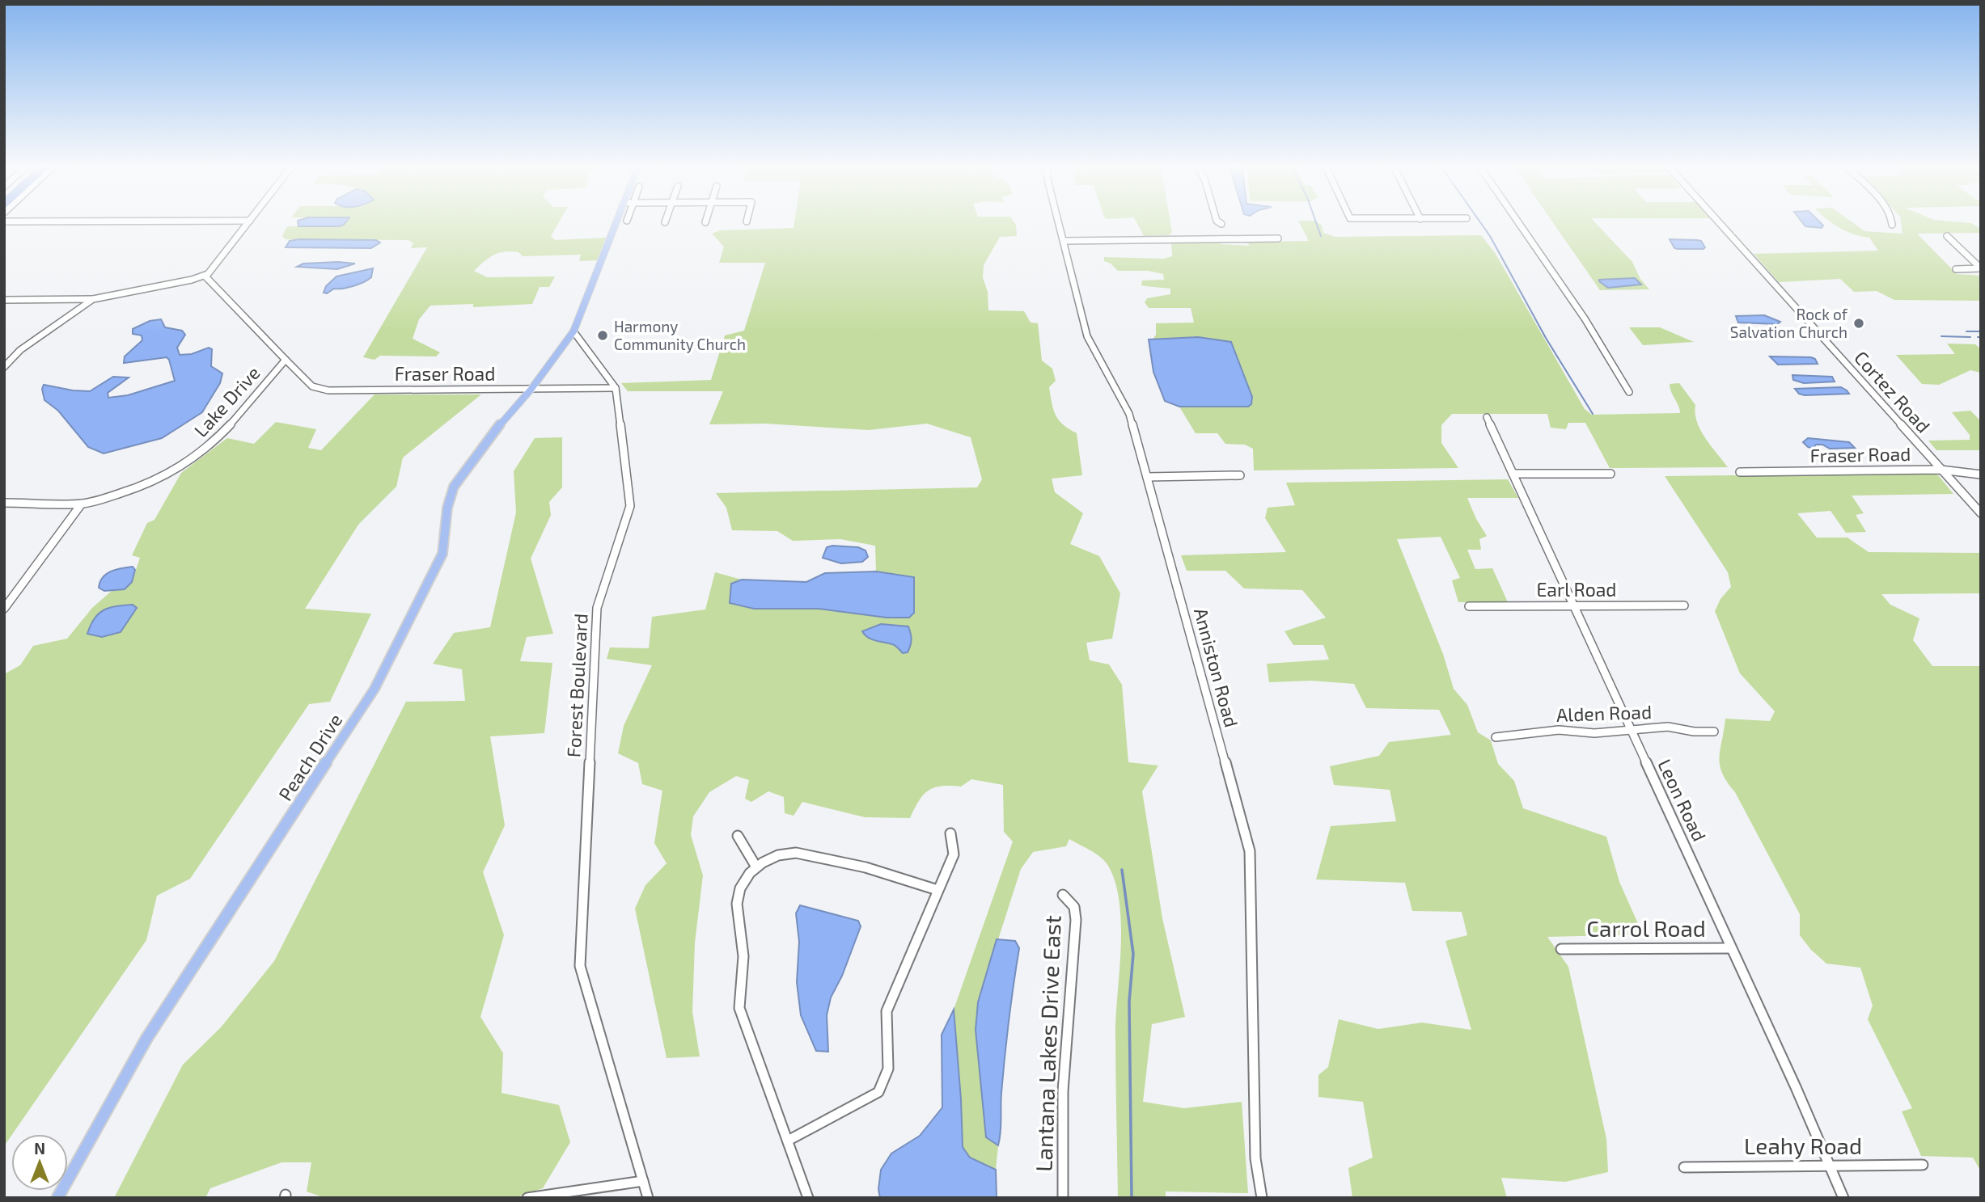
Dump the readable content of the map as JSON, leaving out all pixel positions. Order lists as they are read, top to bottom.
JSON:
{
  "streets": {
    "main road": ["Peach Drive"],
    "street": [
      "Fraser Road",
      "Cortez Road",
      "Lake Drive",
      "Earl Road",
      "Anniston Road",
      "Forest Boulevard",
      "Alden Road",
      "Leon Road",
      "Carrol Road",
      "Lantana Lakes Drive East",
      "Leahy Road"
    ]
  },
  "crossings": [
    ["Fraser Road", "Cortez Road"],
    ["Fraser Road", "Lake Drive"],
    ["Fraser Road", "Forest Boulevard"],
    ["Fraser Road", "Peach Drive"],
    ["Earl Road", "Leon Road"],
    ["Forest Boulevard", "Peach Drive"],
    ["Alden Road", "Leon Road"],
    ["Leon Road", "Carrol Road"],
    ["Leon Road", "Leahy Road"]
  ],
  "places": ["Rock of Salvation Church", "Harmony Community Church"],
  "north": "top"
}
